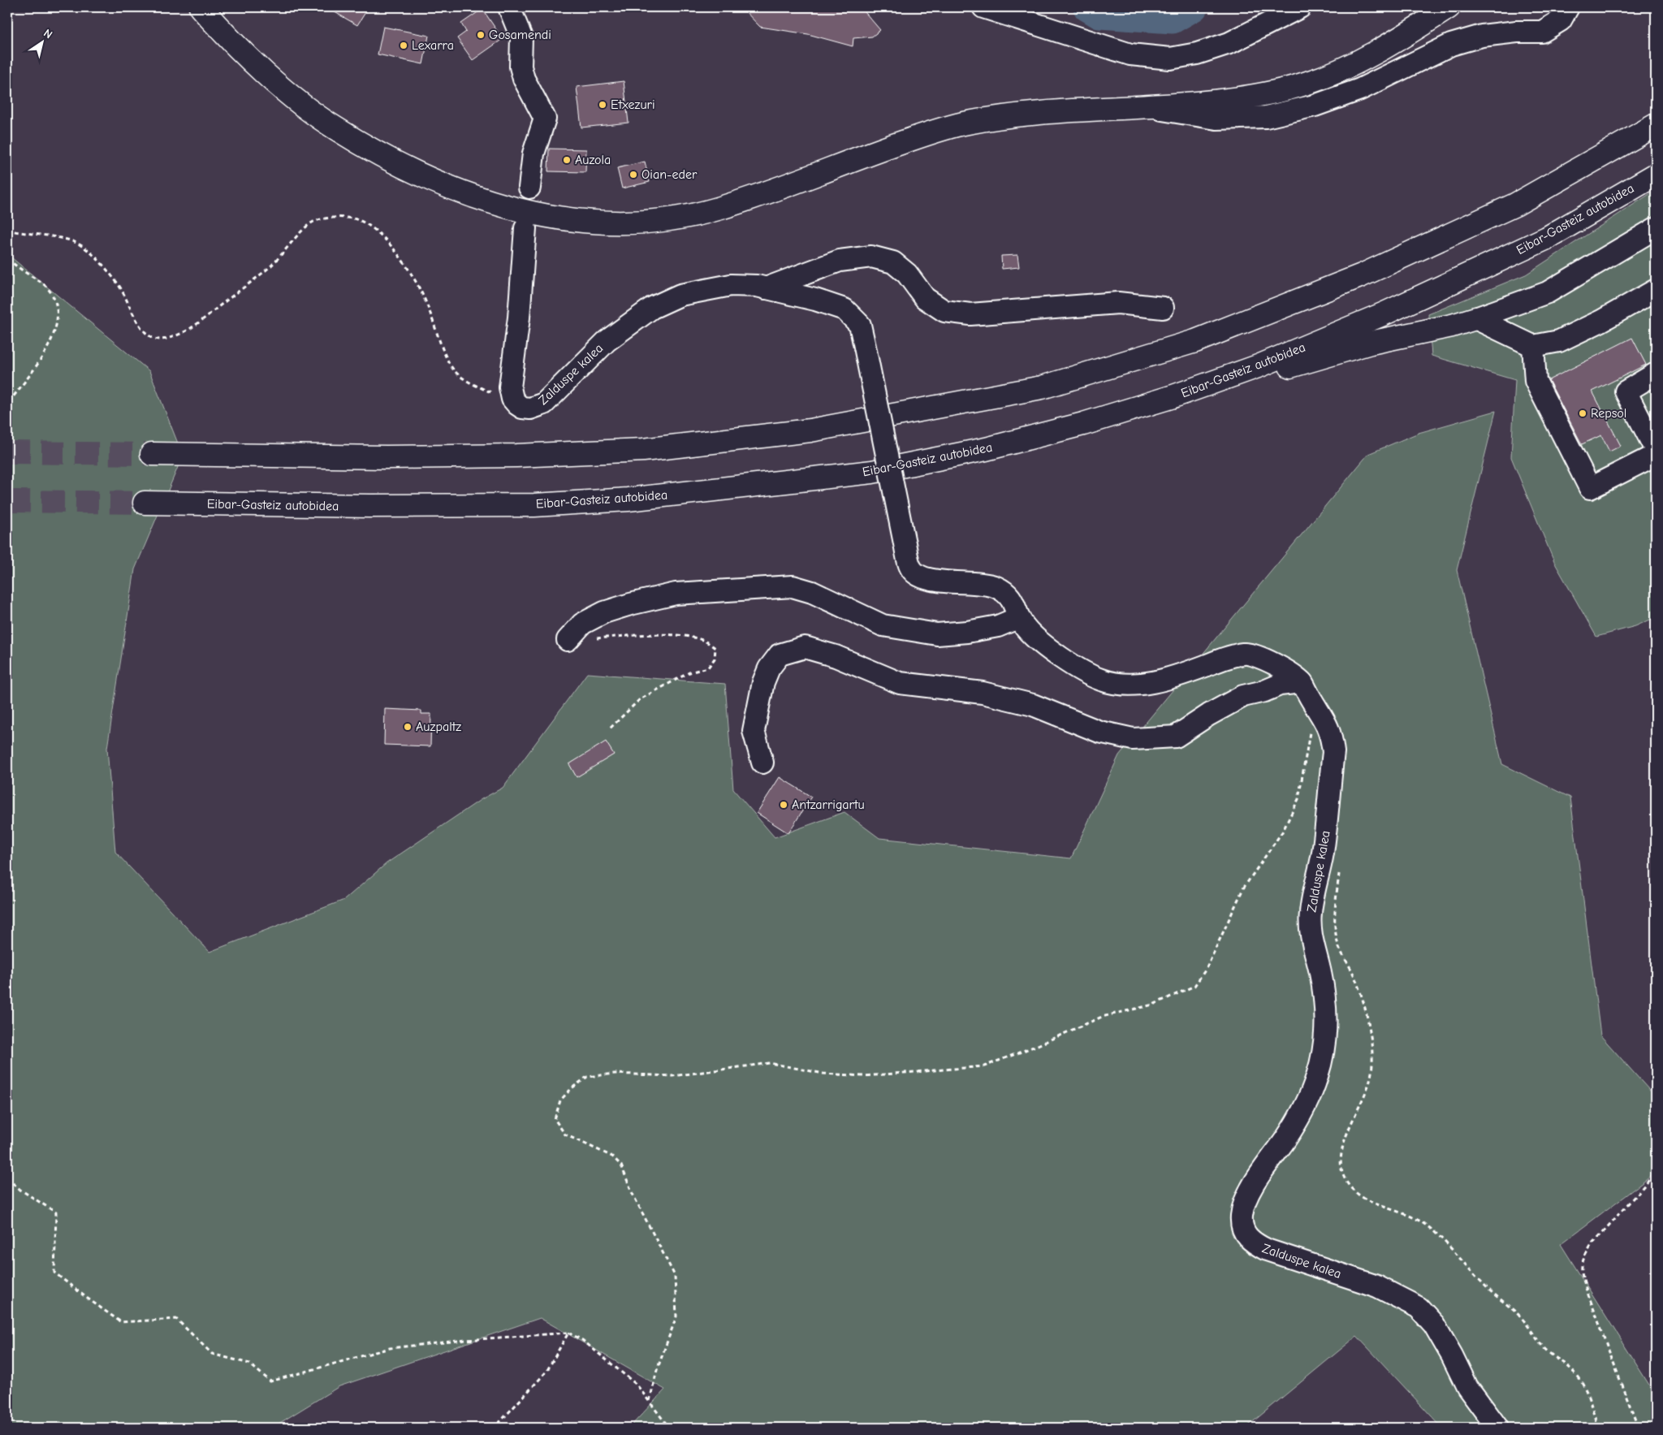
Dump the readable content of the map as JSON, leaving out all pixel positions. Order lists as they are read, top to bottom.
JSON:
{
  "streets": {
    "main road": ["Eibar-Gasteiz autobidea"],
    "street": ["Zalduspe kalea"]
  },
  "places": [
    "Gosamendi",
    "Lexarra",
    "Etxezuri",
    "Auzola",
    "Oian-eder",
    "Repsol",
    "Auzpaltz",
    "Antzarrigartu"
  ],
  "north": "top right"
}
